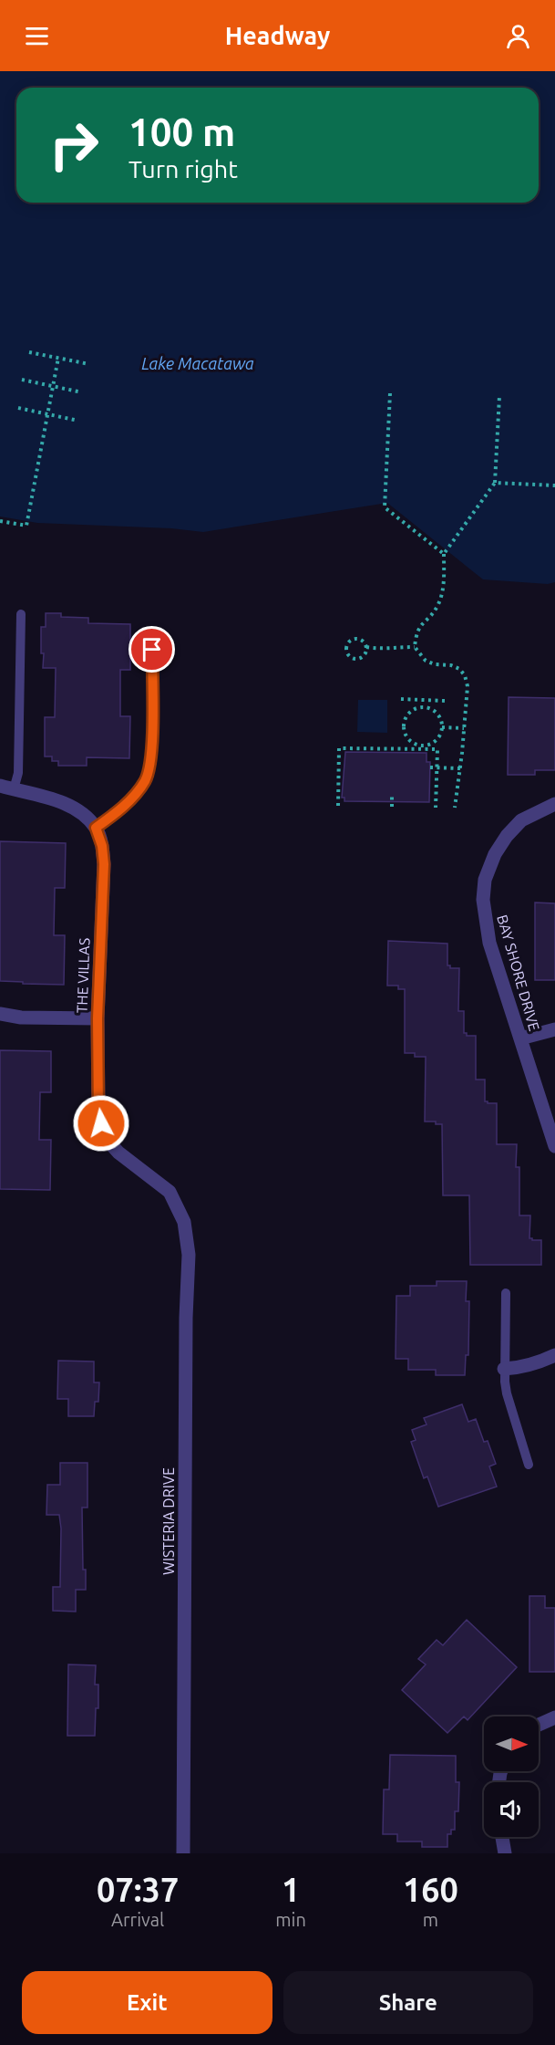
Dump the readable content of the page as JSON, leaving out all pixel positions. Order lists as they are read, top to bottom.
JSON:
{
  "streets": {
    "street": ["BAY SHORE DRIVE", "THE VILLAS", "WISTERIA DRIVE"]
  },
  "crossings": [
    ["THE VILLAS", "WISTERIA DRIVE"]
  ],
  "water": ["Lake Macatawa"],
  "north": "right",
  "page": {
    "header": "Headway",
    "turn": ["100 m", "Turn right"],
    "eta": [
      "07:37",
      "Arrival",
      "1",
      "min",
      "160",
      "m"
    ],
    "buttons": ["Exit", "Share"]
  }
}
